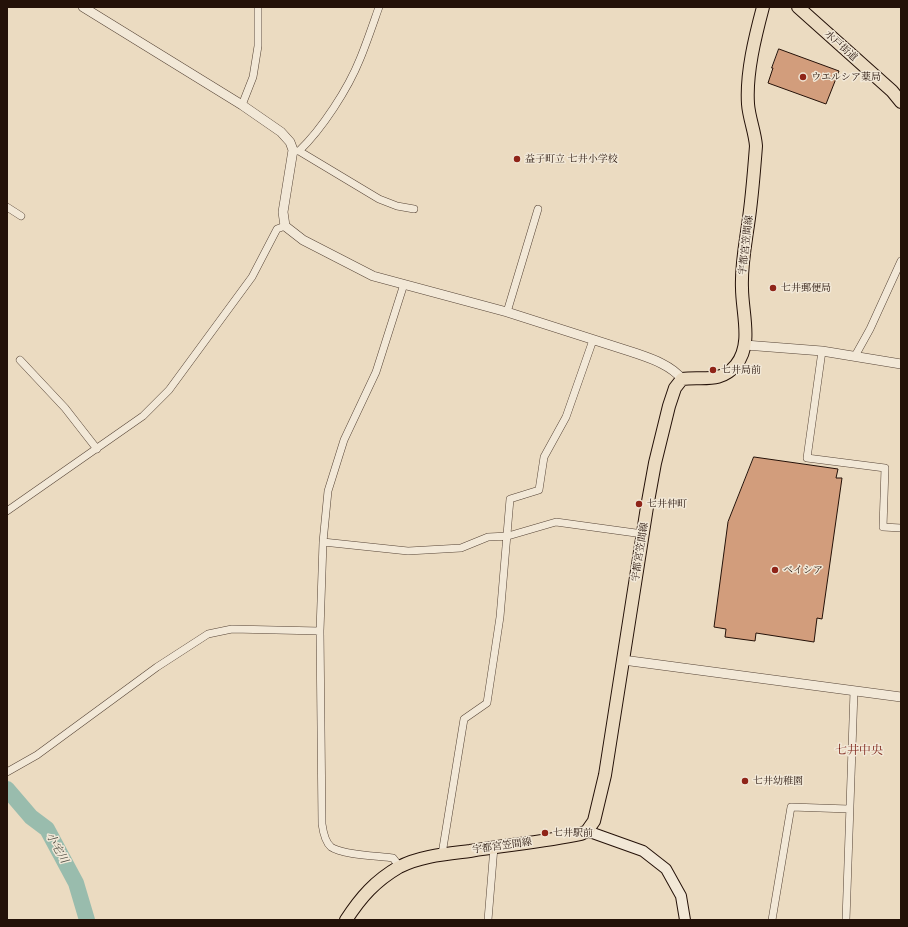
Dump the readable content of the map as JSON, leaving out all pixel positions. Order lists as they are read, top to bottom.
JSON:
{
  "streets": {
    "main road": ["水戸街道", "宇都宮笠間線"]
  },
  "districts": ["七井中央"],
  "water": ["小宅川"],
  "places": [
    "ウエルシア薬局",
    "益子町立 七井小学校",
    "七井郵便局",
    "七井局前",
    "七井仲町",
    "ベイシア",
    "七井幼稚園",
    "七井駅前"
  ]
}
